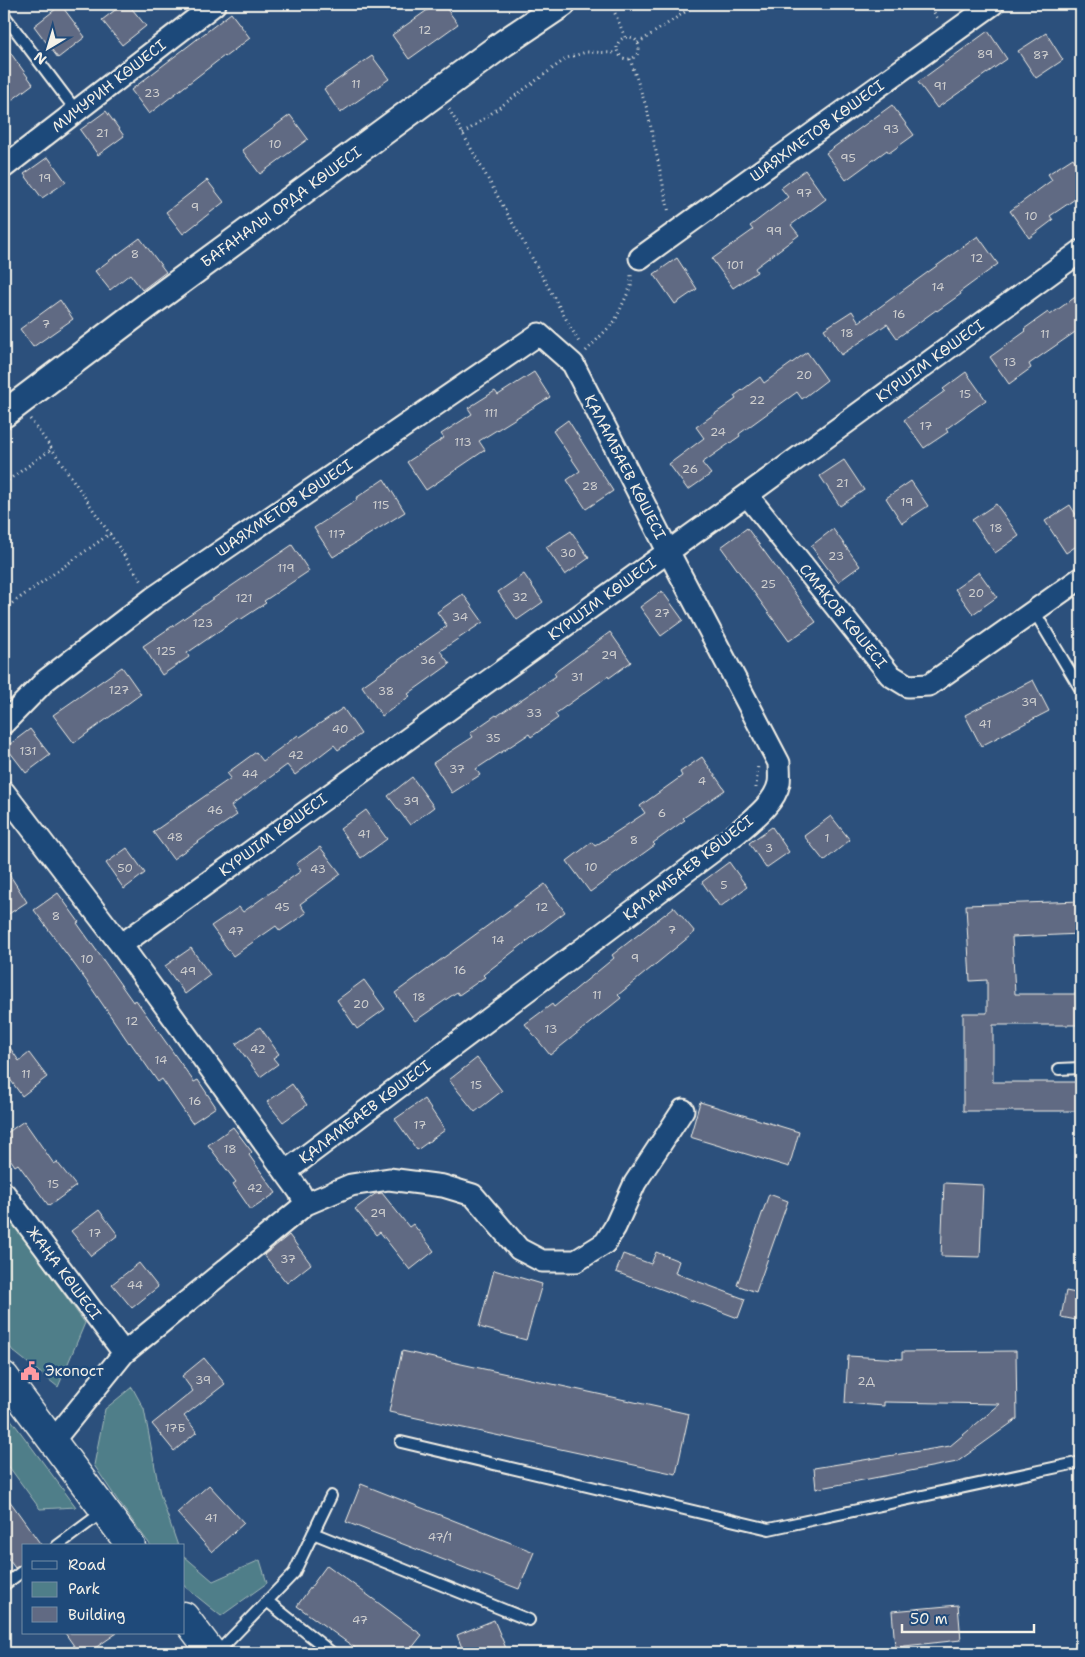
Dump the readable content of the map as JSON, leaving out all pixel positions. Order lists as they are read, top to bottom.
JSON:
{
  "streets": {
    "street": [
      "МИЧУРИН КӨШЕСІ",
      "ШАЯХМЕТОВ КӨШЕСІ",
      "БАҒАНАЛЫ ОРДА КӨШЕСІ",
      "КҮРШІМ КӨШЕСІ",
      "ҚАЛАМБАЕВ КӨШЕСІ",
      "СМАҚОВ КӨШЕСІ",
      "ЖАҢА КӨШЕСІ"
    ]
  },
  "crossings": [
    ["ШАЯХМЕТОВ КӨШЕСІ", "ҚАЛАМБАЕВ КӨШЕСІ"],
    ["КҮРШІМ КӨШЕСІ", "ҚАЛАМБАЕВ КӨШЕСІ"],
    ["КҮРШІМ КӨШЕСІ", "СМАҚОВ КӨШЕСІ"]
  ],
  "places": {
    "public building": ["Экопост"]
  },
  "house_numbers": [
    "12",
    "89",
    "87",
    "11",
    "91",
    "23",
    "93",
    "21",
    "10",
    "95",
    "19",
    "97",
    "9",
    "10",
    "99",
    "8",
    "12",
    "101",
    "14",
    "16",
    "7",
    "18",
    "11",
    "13",
    "20",
    "15",
    "22",
    "111",
    "17",
    "24",
    "113",
    "26",
    "21",
    "28",
    "19",
    "115",
    "18",
    "117",
    "30",
    "23",
    "119",
    "25",
    "20",
    "32",
    "121",
    "27",
    "34",
    "123",
    "125",
    "29",
    "36",
    "31",
    "127",
    "38",
    "39",
    "33",
    "41",
    "40",
    "35",
    "131",
    "42",
    "37",
    "44",
    "4",
    "39",
    "46",
    "6",
    "41",
    "48",
    "1",
    "8",
    "3",
    "10",
    "50",
    "43",
    "5",
    "45",
    "12",
    "8",
    "7",
    "47",
    "14",
    "9",
    "10",
    "16",
    "49",
    "11",
    "18",
    "20",
    "12",
    "13",
    "42",
    "14",
    "11",
    "15",
    "16",
    "17",
    "18",
    "15",
    "42",
    "29",
    "17",
    "37",
    "44",
    "39",
    "2Д",
    "17Б",
    "41",
    "47/1",
    "47"
  ],
  "legend": ["Road", "Park", "Building"],
  "scale_bar": "50 m",
  "north": "bottom left"
}
